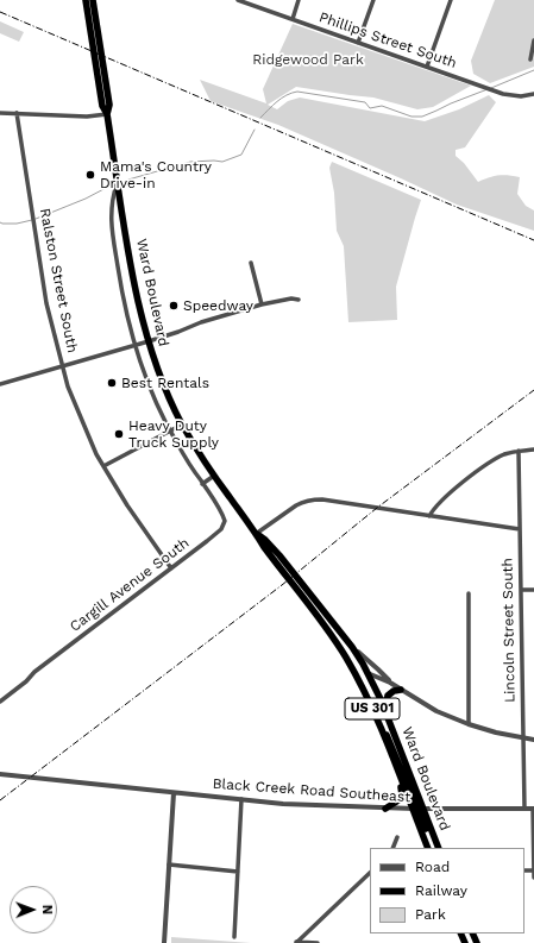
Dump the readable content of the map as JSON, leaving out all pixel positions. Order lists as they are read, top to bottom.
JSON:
{
  "streets": {
    "highway": ["Ward Boulevard", "US 301"],
    "street": [
      "Phillips Street South",
      "Ralston Street South",
      "Cargill Avenue South",
      "Lincoln Street South",
      "Black Creek Road Southeast"
    ]
  },
  "crossings": [
    ["Ralston Street South", "Cargill Avenue South"],
    ["Ward Boulevard", "Black Creek Road Southeast"],
    ["Lincoln Street South", "Black Creek Road Southeast"]
  ],
  "parks": ["Ridgewood Park"],
  "places": [
    "Mama's Country Drive-in",
    "Speedway",
    "Best Rentals",
    "Heavy Duty Truck Supply"
  ],
  "legend": ["Road", "Railway", "Park"],
  "north": "right"
}
